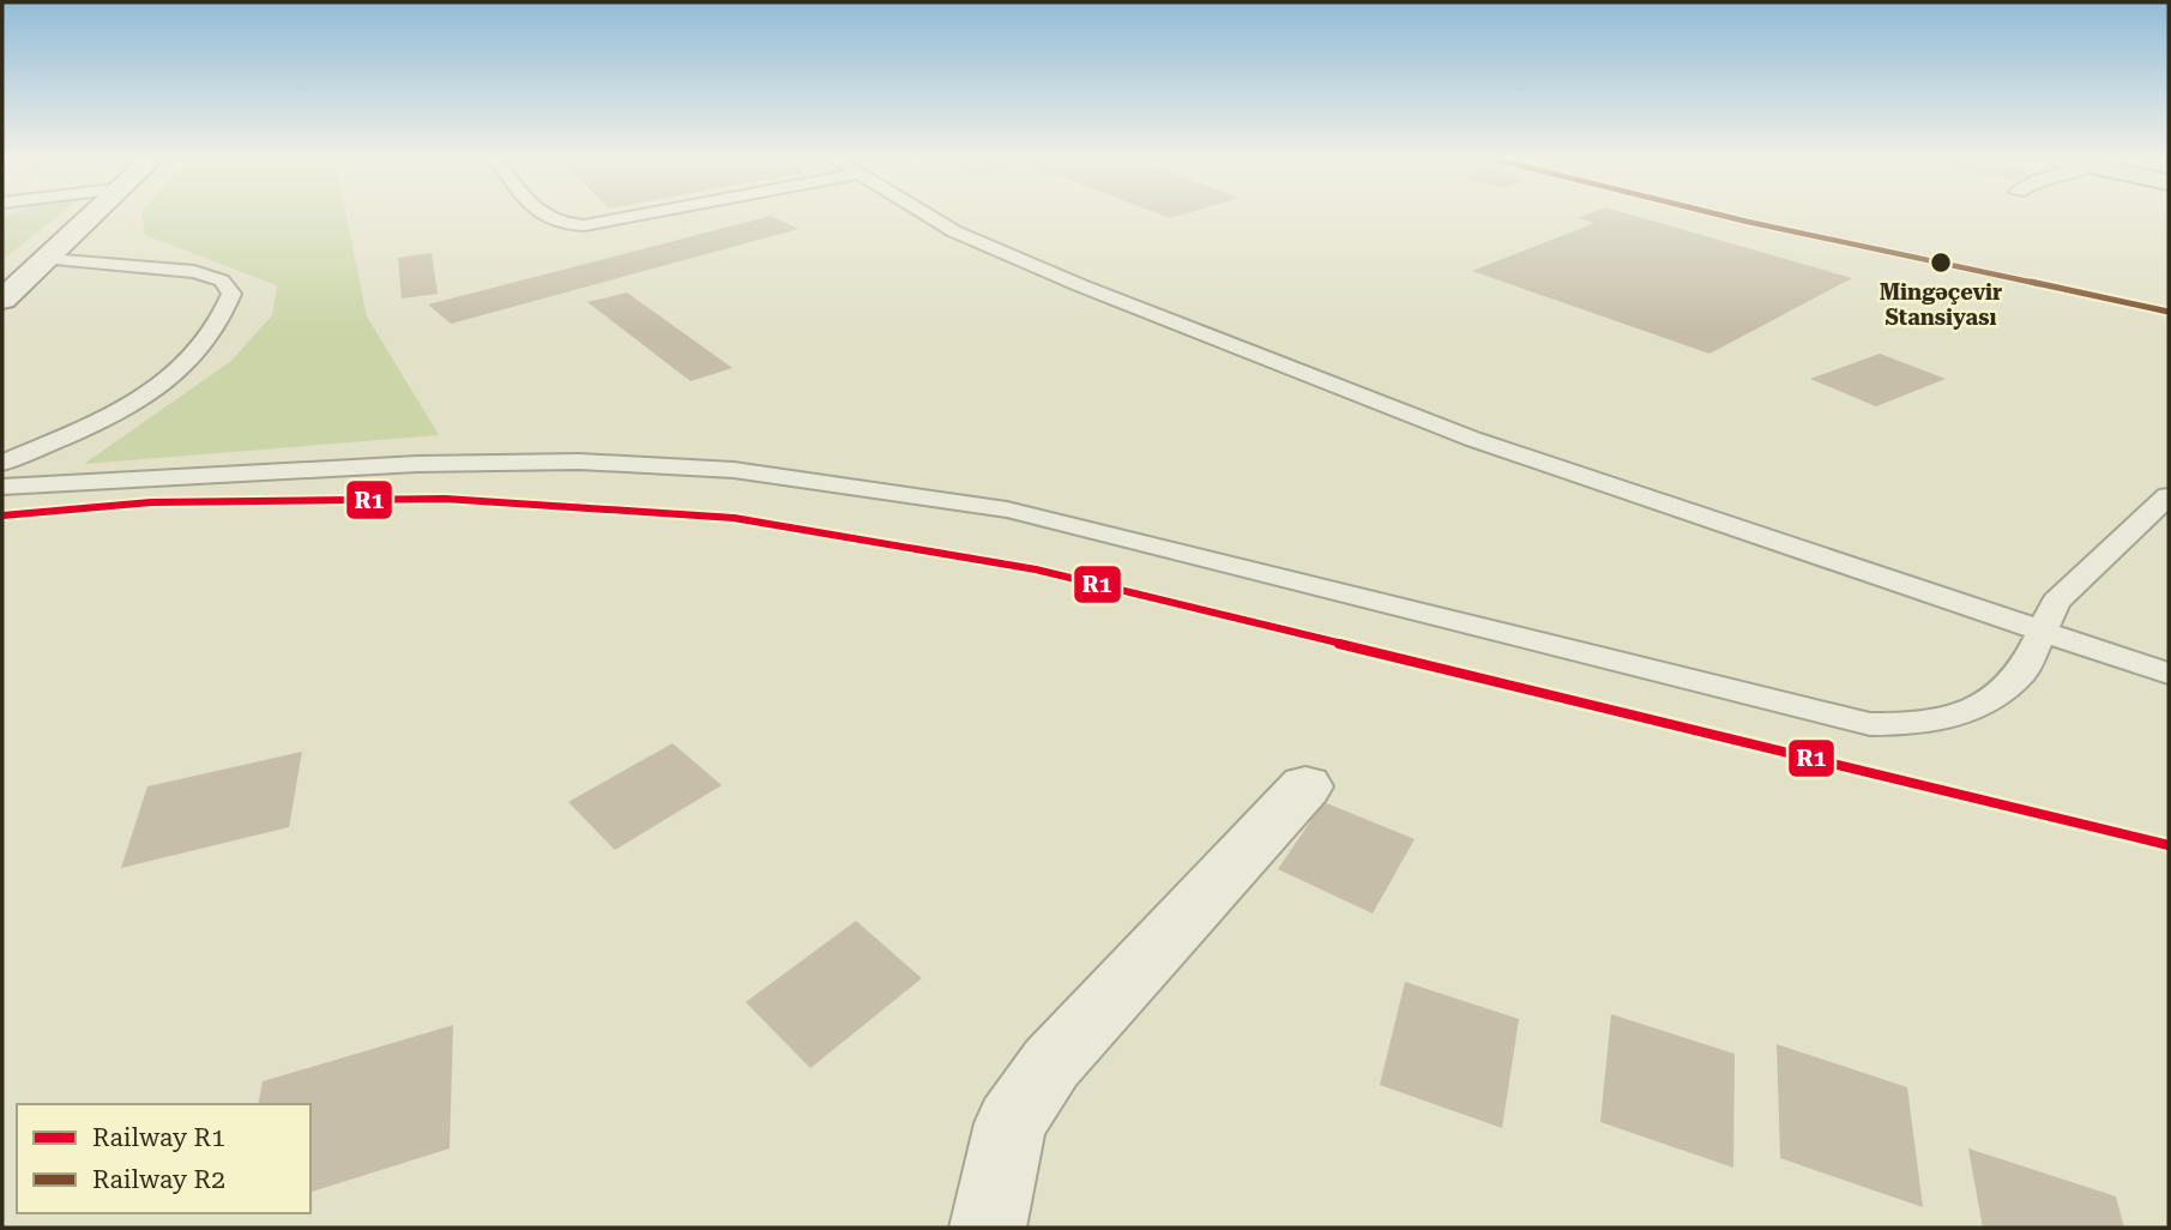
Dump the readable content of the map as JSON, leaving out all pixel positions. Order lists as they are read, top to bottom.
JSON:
{
  "places": ["Mingəçevir Stansiyası"],
  "lines": ["rail line R2", "rail line R1"],
  "legend": ["Railway R1", "Railway R2"]
}
